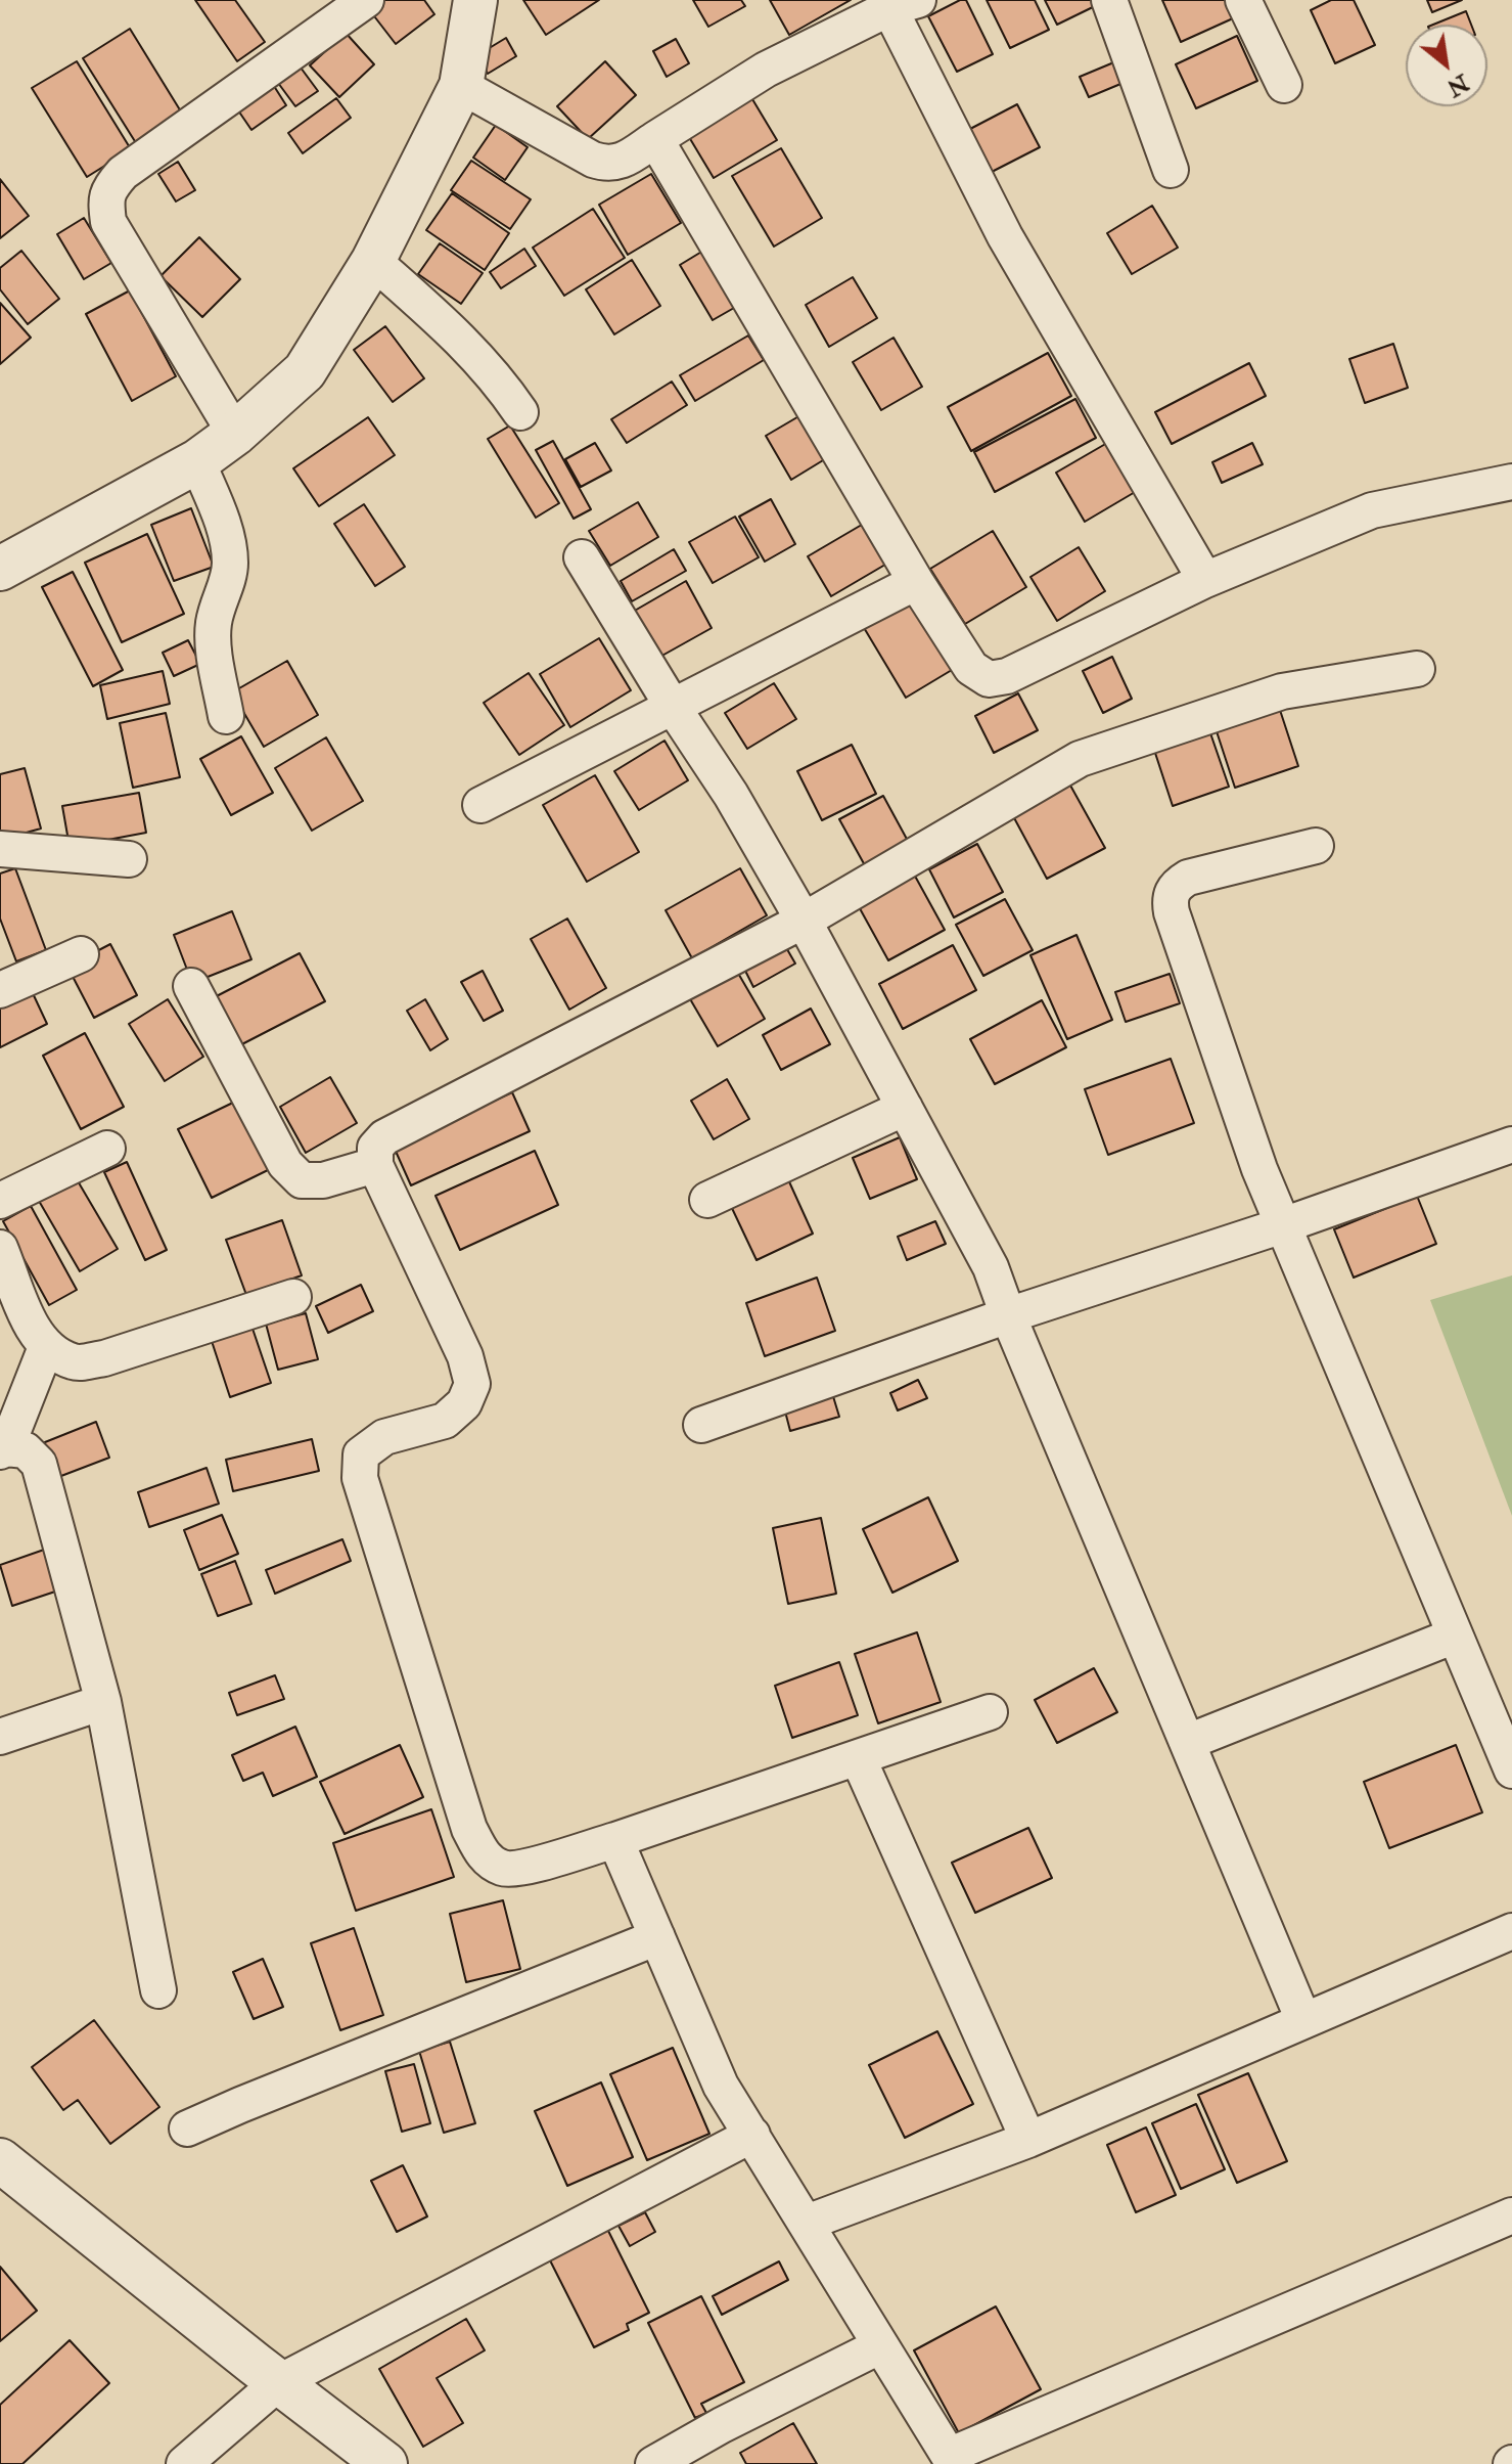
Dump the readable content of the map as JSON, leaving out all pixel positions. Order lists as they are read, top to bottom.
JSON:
{
  "north": "bottom right"
}
